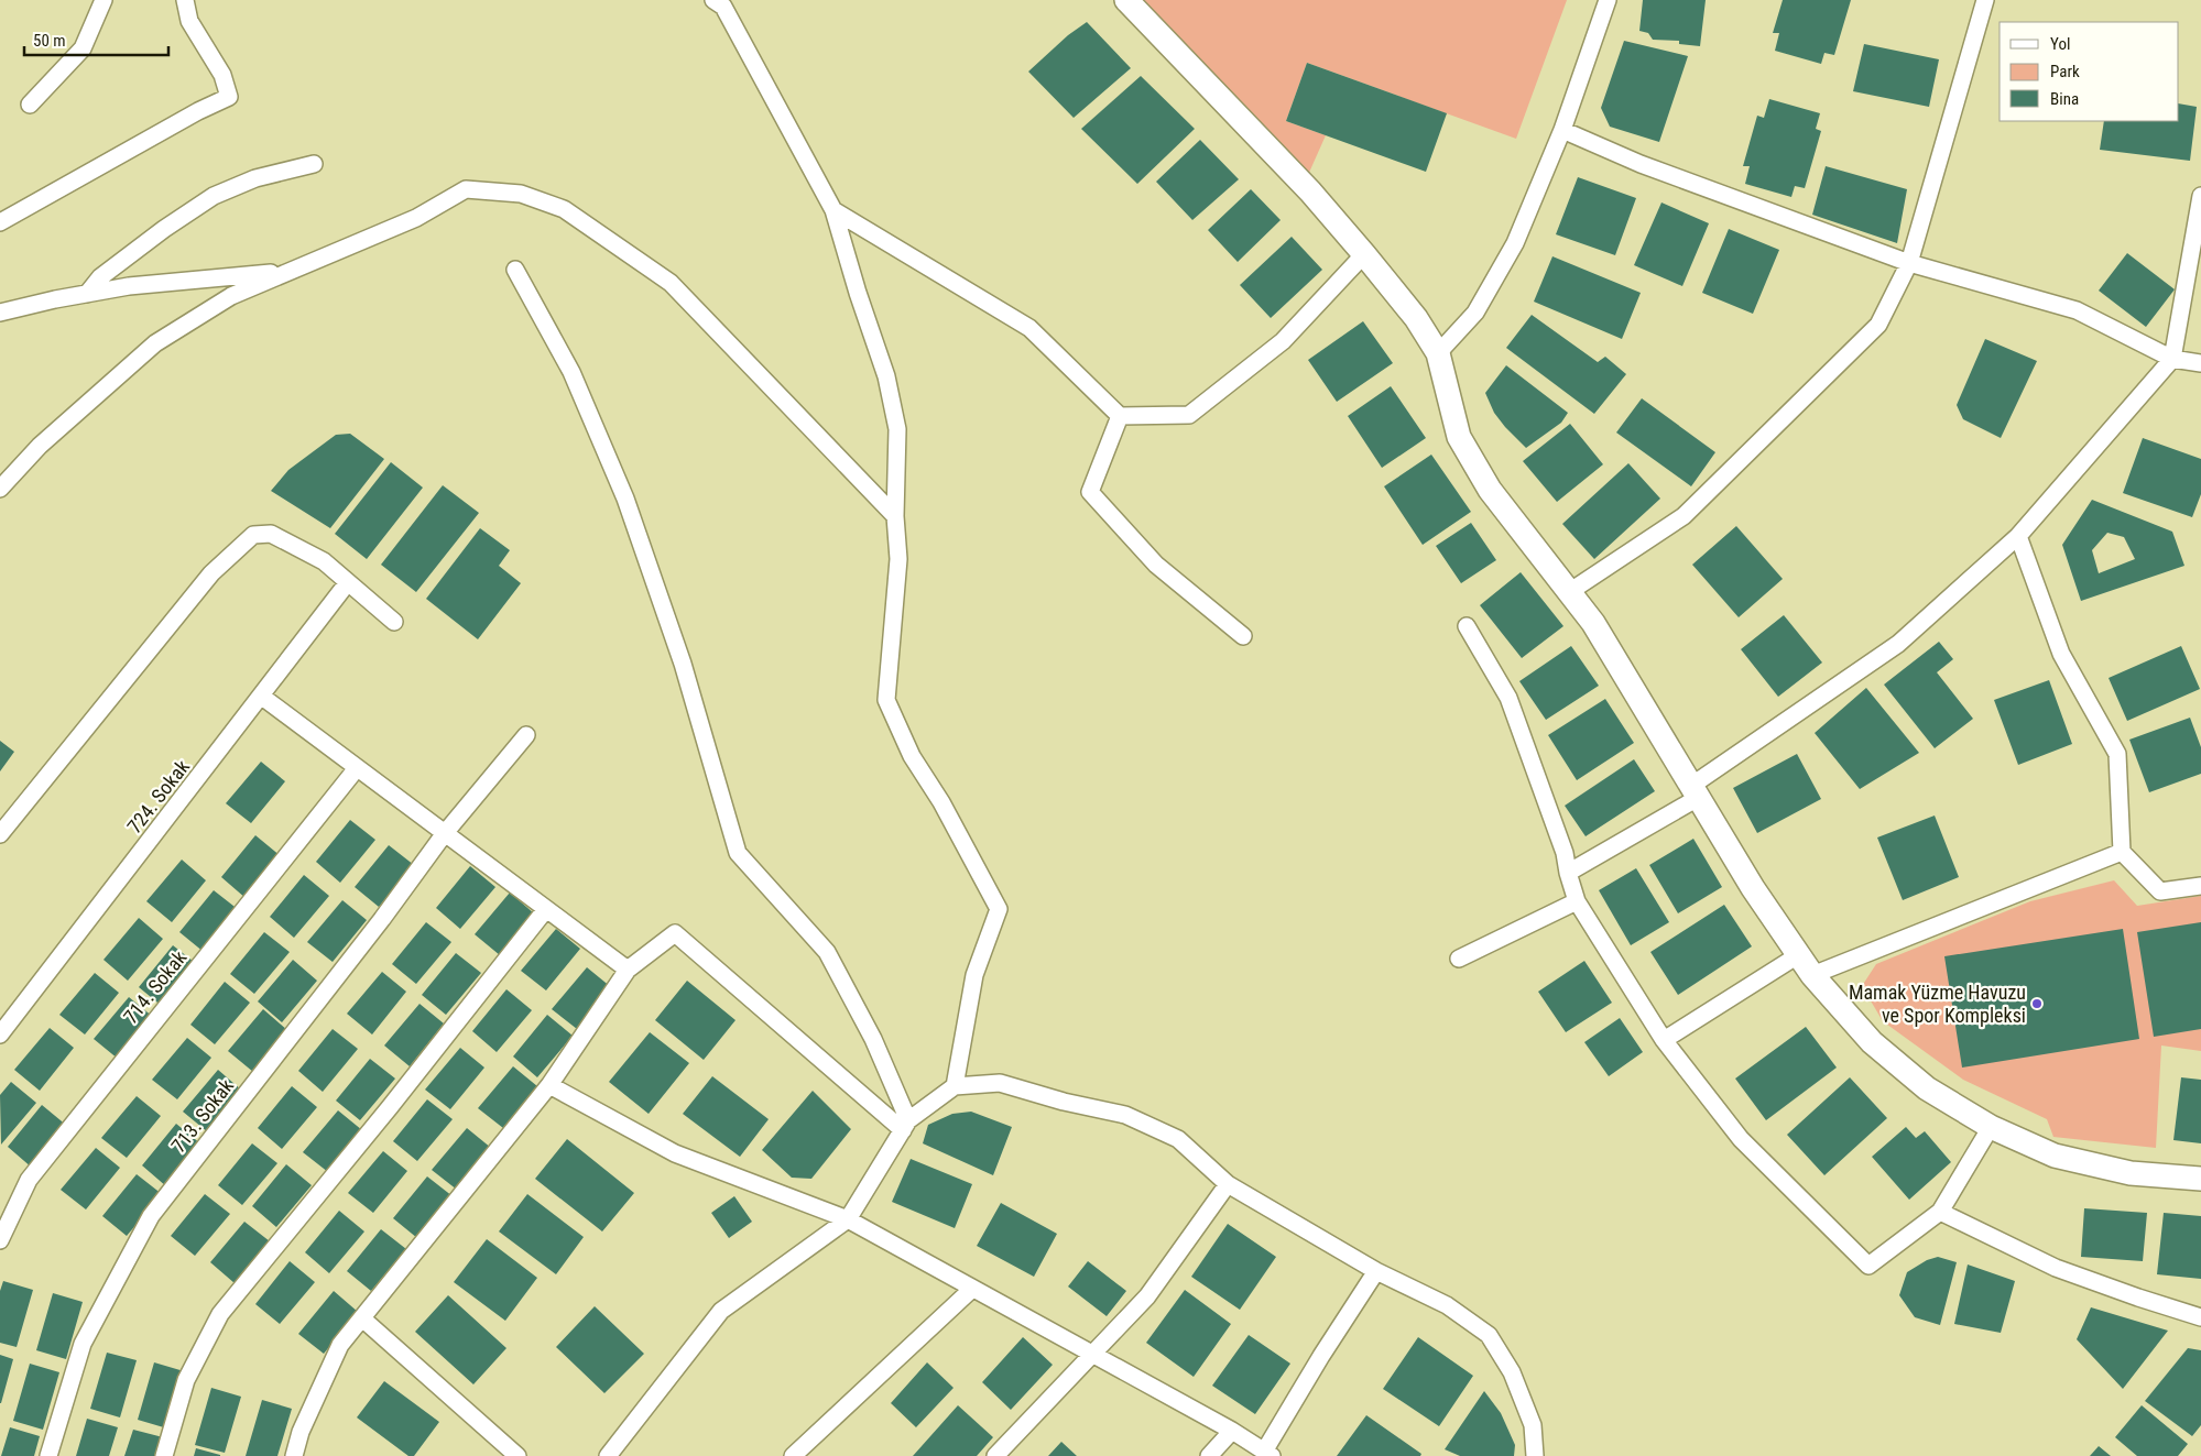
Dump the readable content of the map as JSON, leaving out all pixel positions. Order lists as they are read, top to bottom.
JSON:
{
  "streets": {
    "street": ["724. Sokak", "714. Sokak", "713. Sokak"]
  },
  "places": ["Mamak Yüzme Havuzu ve Spor Kompleksi"],
  "legend": ["Yol", "Park", "Bina"],
  "scale_bar": "50 m"
}
